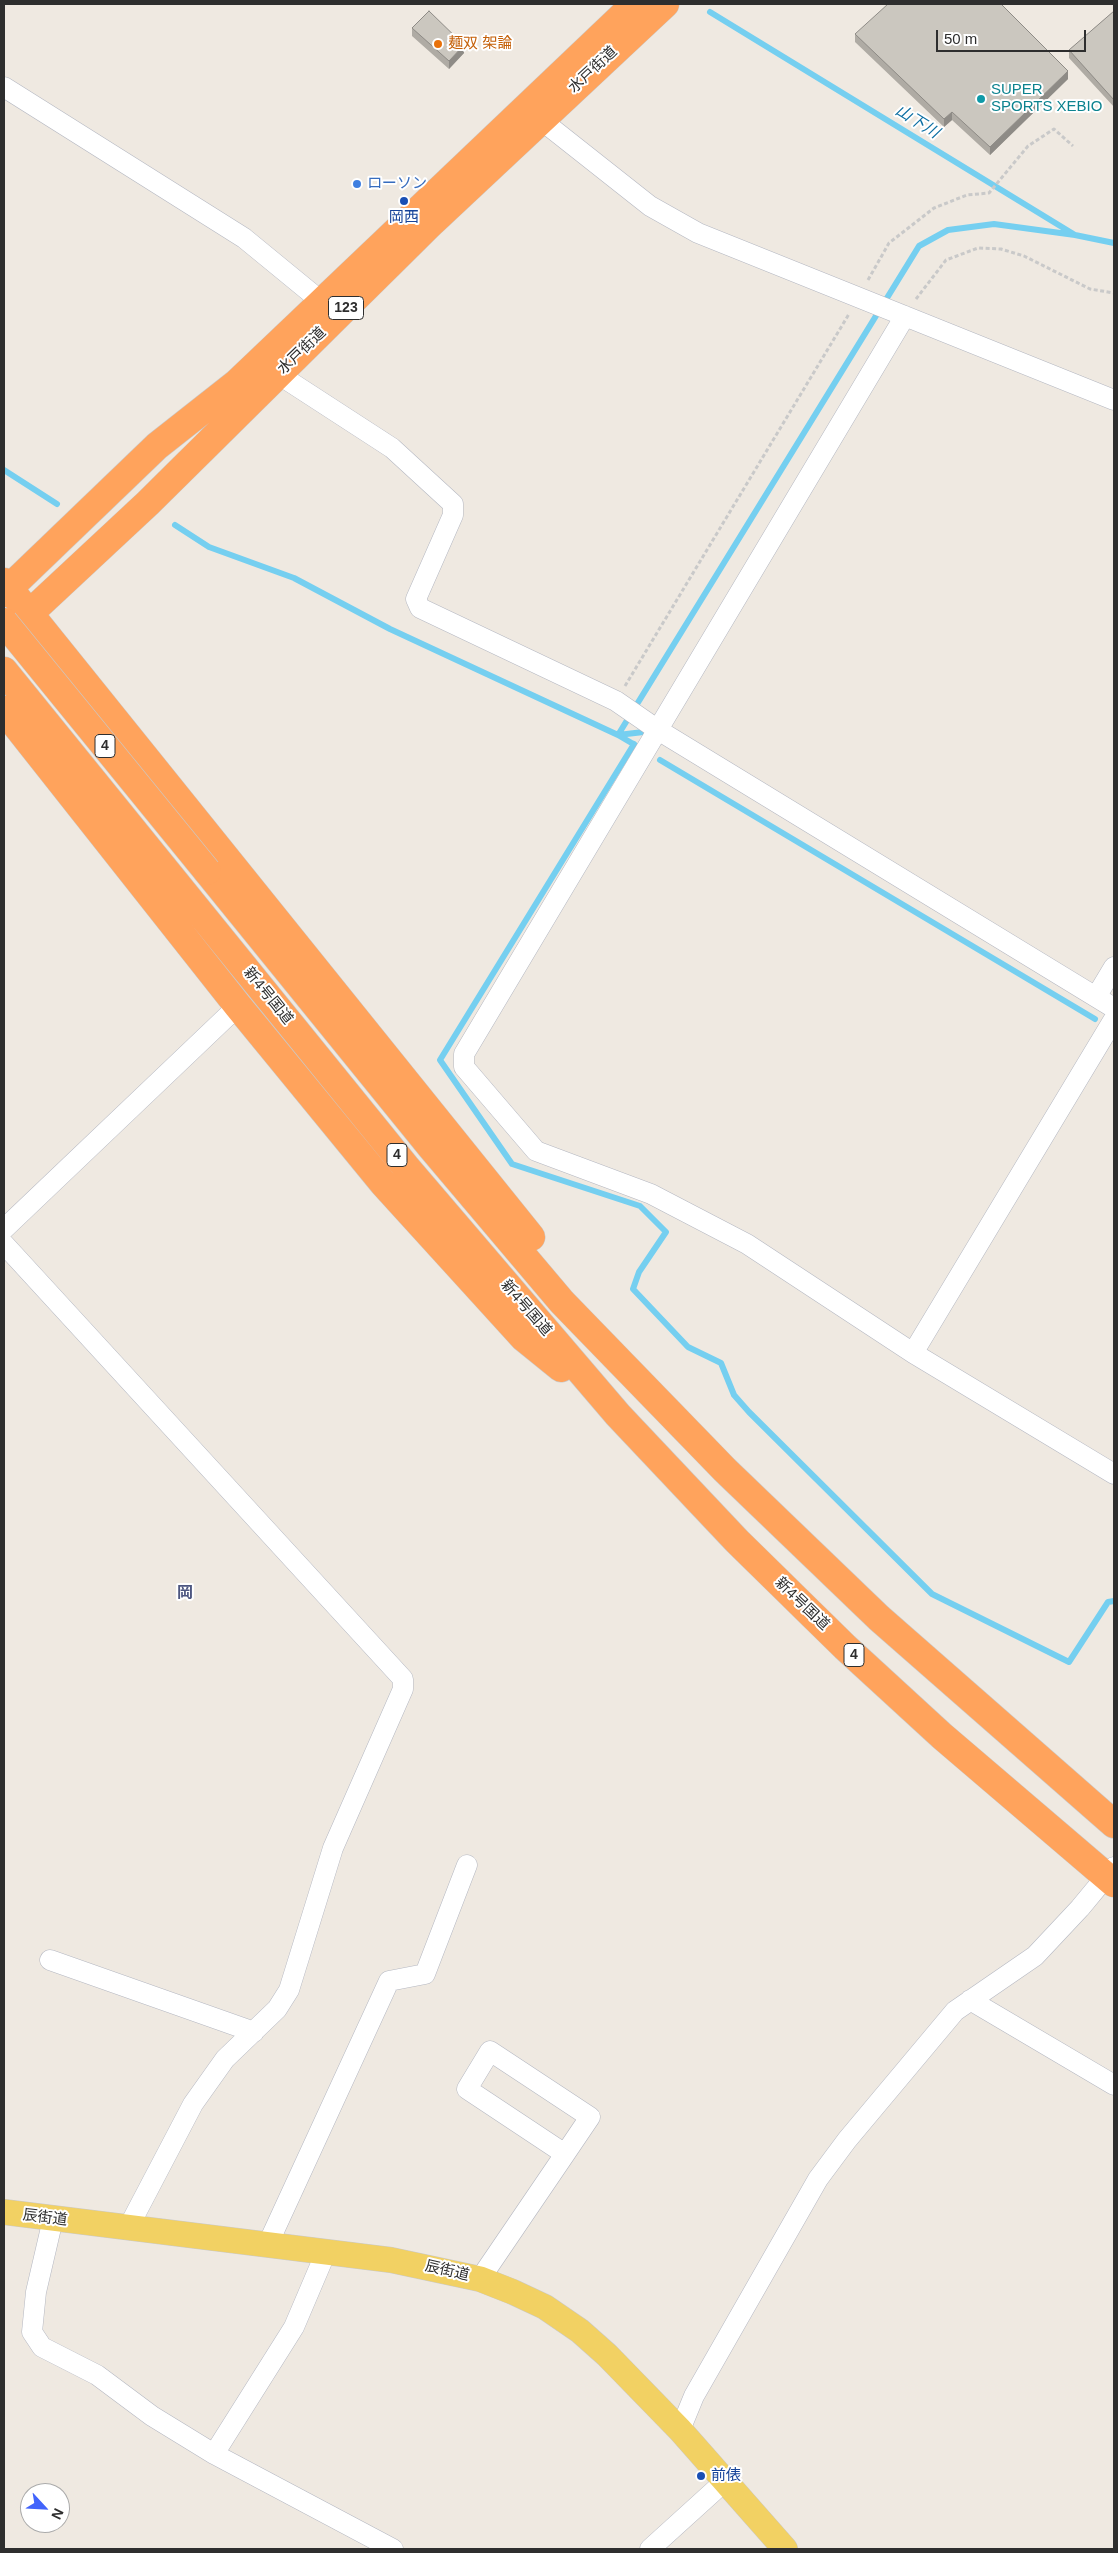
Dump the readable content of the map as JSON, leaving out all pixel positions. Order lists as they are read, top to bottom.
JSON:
{
  "streets": {
    "highway": [
      "水戸街道",
      "123",
      "4",
      "新4号国道"
    ],
    "main road": ["辰街道"]
  },
  "crossings": [
    ["水戸街道", "新4号国道"]
  ],
  "districts": ["岡"],
  "water": ["山下川"],
  "places": [
    "麺双 架論",
    "SUPER SPORTS XEBIO",
    "ローソン",
    "岡西",
    "前俵"
  ],
  "scale_bar": "50 m",
  "north": "bottom right"
}
